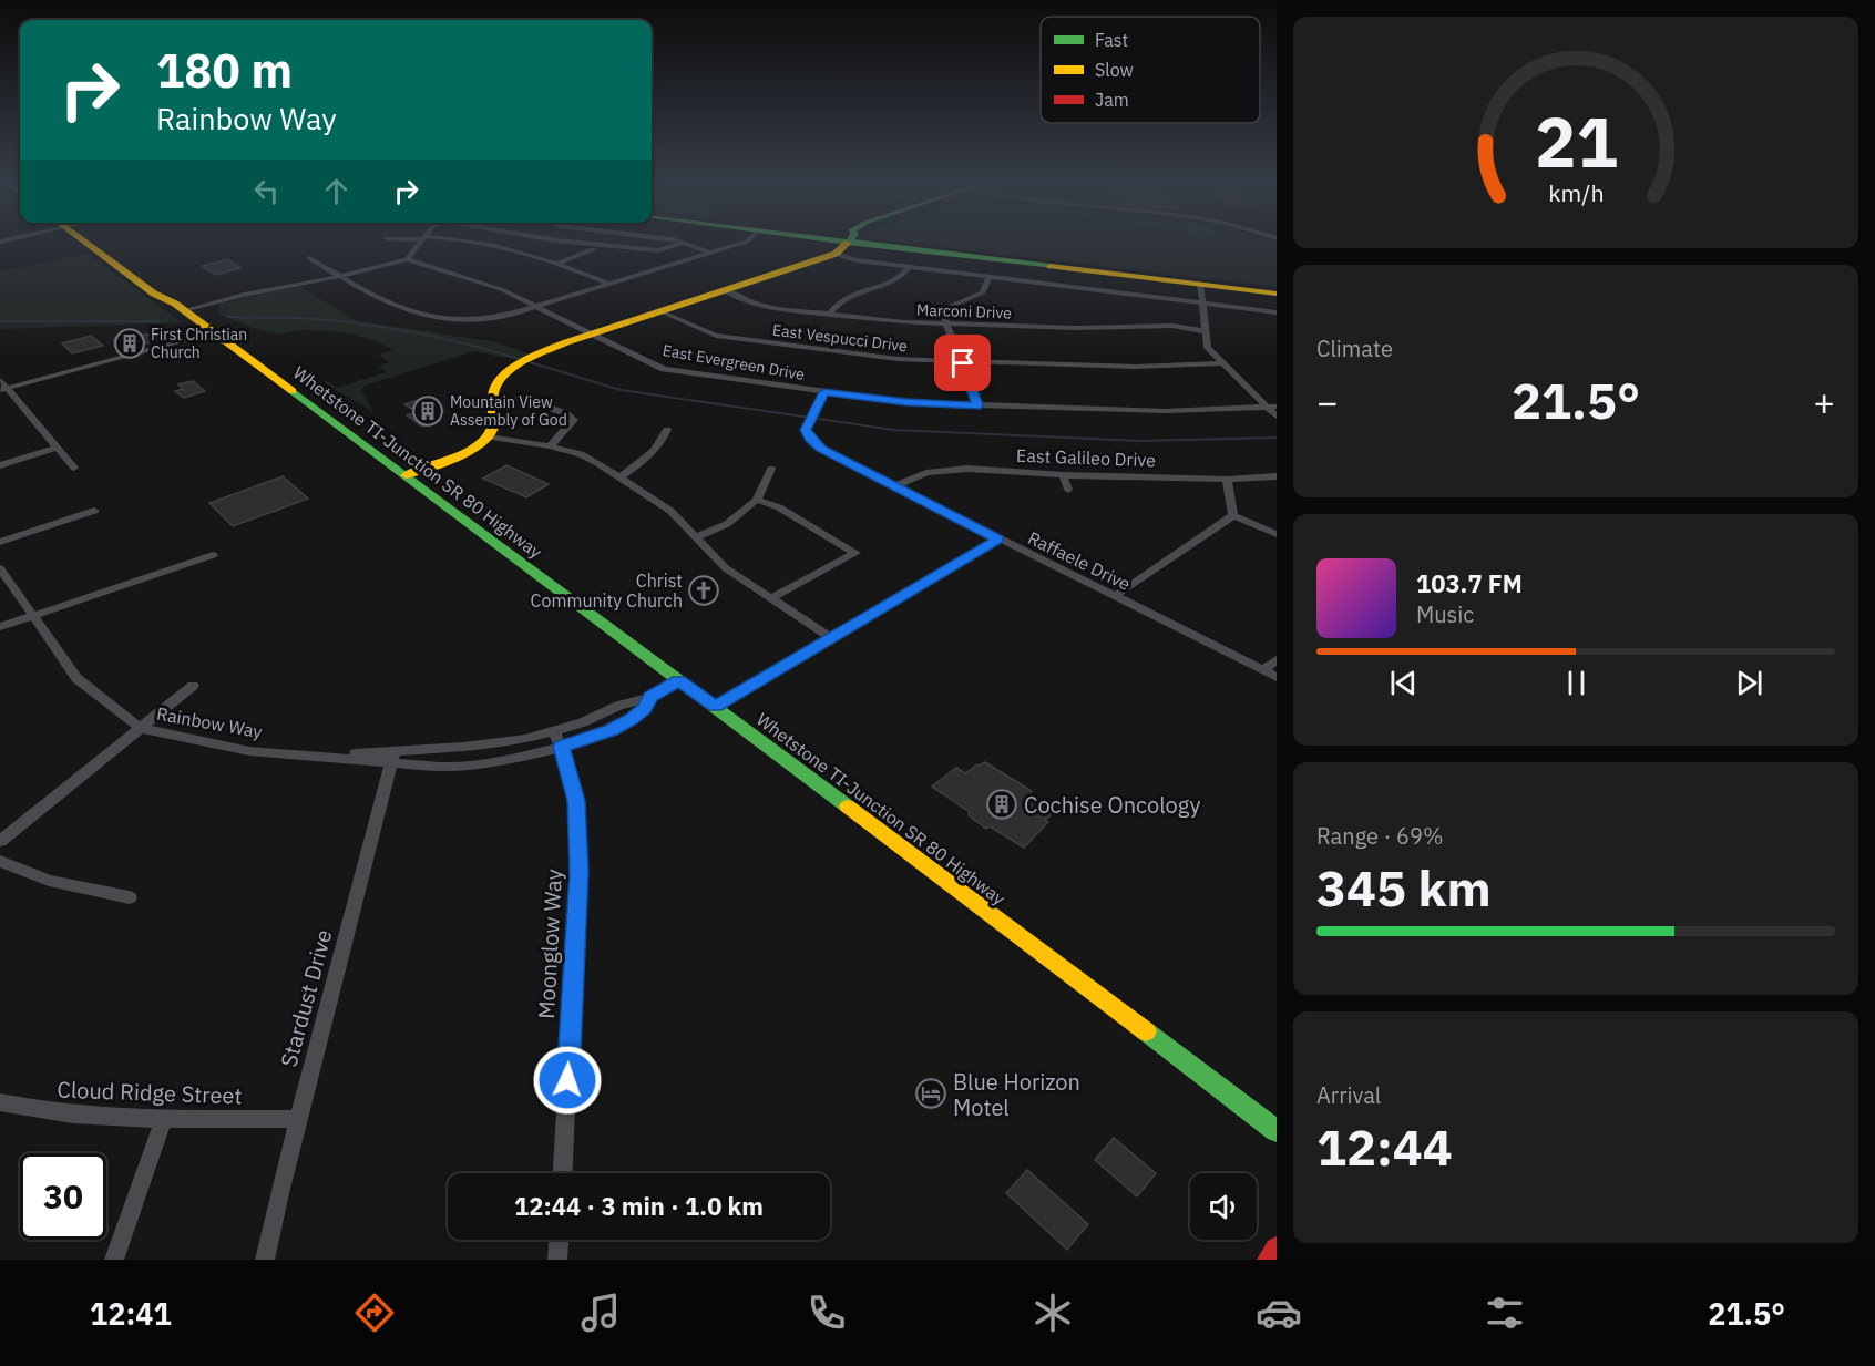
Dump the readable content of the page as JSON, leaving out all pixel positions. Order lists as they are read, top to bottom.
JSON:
{
  "streets": {
    "main road": ["Whetstone TI-Junction SR 80 Highway"],
    "street": [
      "Marconi Drive",
      "East Vespucci Drive",
      "East Evergreen Drive",
      "East Galileo Drive",
      "Raffaele Drive",
      "Rainbow Way",
      "Moonglow Way",
      "Stardust Drive",
      "Cloud Ridge Street"
    ]
  },
  "crossings": [
    ["East Evergreen Drive", "Raffaele Drive"],
    ["East Galileo Drive", "Raffaele Drive"],
    ["Whetstone TI-Junction SR 80 Highway", "Rainbow Way"],
    ["Rainbow Way", "Moonglow Way"],
    ["Rainbow Way", "Stardust Drive"],
    ["Stardust Drive", "Cloud Ridge Street"]
  ],
  "places": {
    "building": ["First Christian Church", "Mountain View Assembly of God", "Cochise Oncology"],
    "church": ["Christ Community Church"],
    "hotel": ["Blue Horizon Motel"]
  },
  "legend": ["Fast", "Slow", "Jam"],
  "page": {
    "turn": ["180 m", "Rainbow Way"],
    "tile": [
      "Climate",
      ["Range · 69%", "345 km"],
      ["Arrival", "12:44"]
    ],
    "heat": ["−", "21.5°", "+"],
    "song": ["103.7 FM", "Music"],
    "limit": "30",
    "trip": "12:44 · 3 min · 1.0 km",
    "tabs": ["12:41", "21.5°"],
    "gauge": ["21", "km/h"]
  }
}
